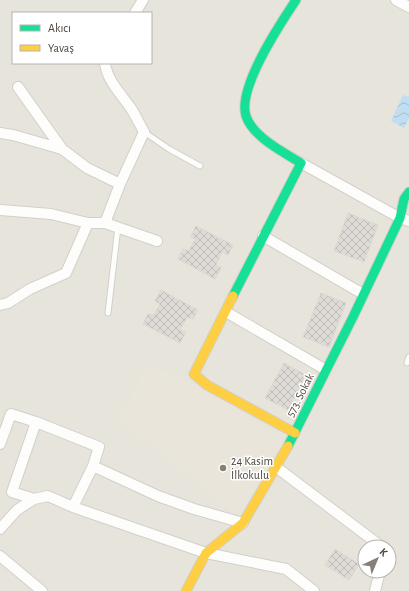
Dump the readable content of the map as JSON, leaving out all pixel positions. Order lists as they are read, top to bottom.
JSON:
{
  "streets": {
    "street": ["573. Sokak"]
  },
  "places": ["24 Kasim İlkokulu"],
  "legend": ["Akıcı", "Yavaş"],
  "north": "top right"
}
